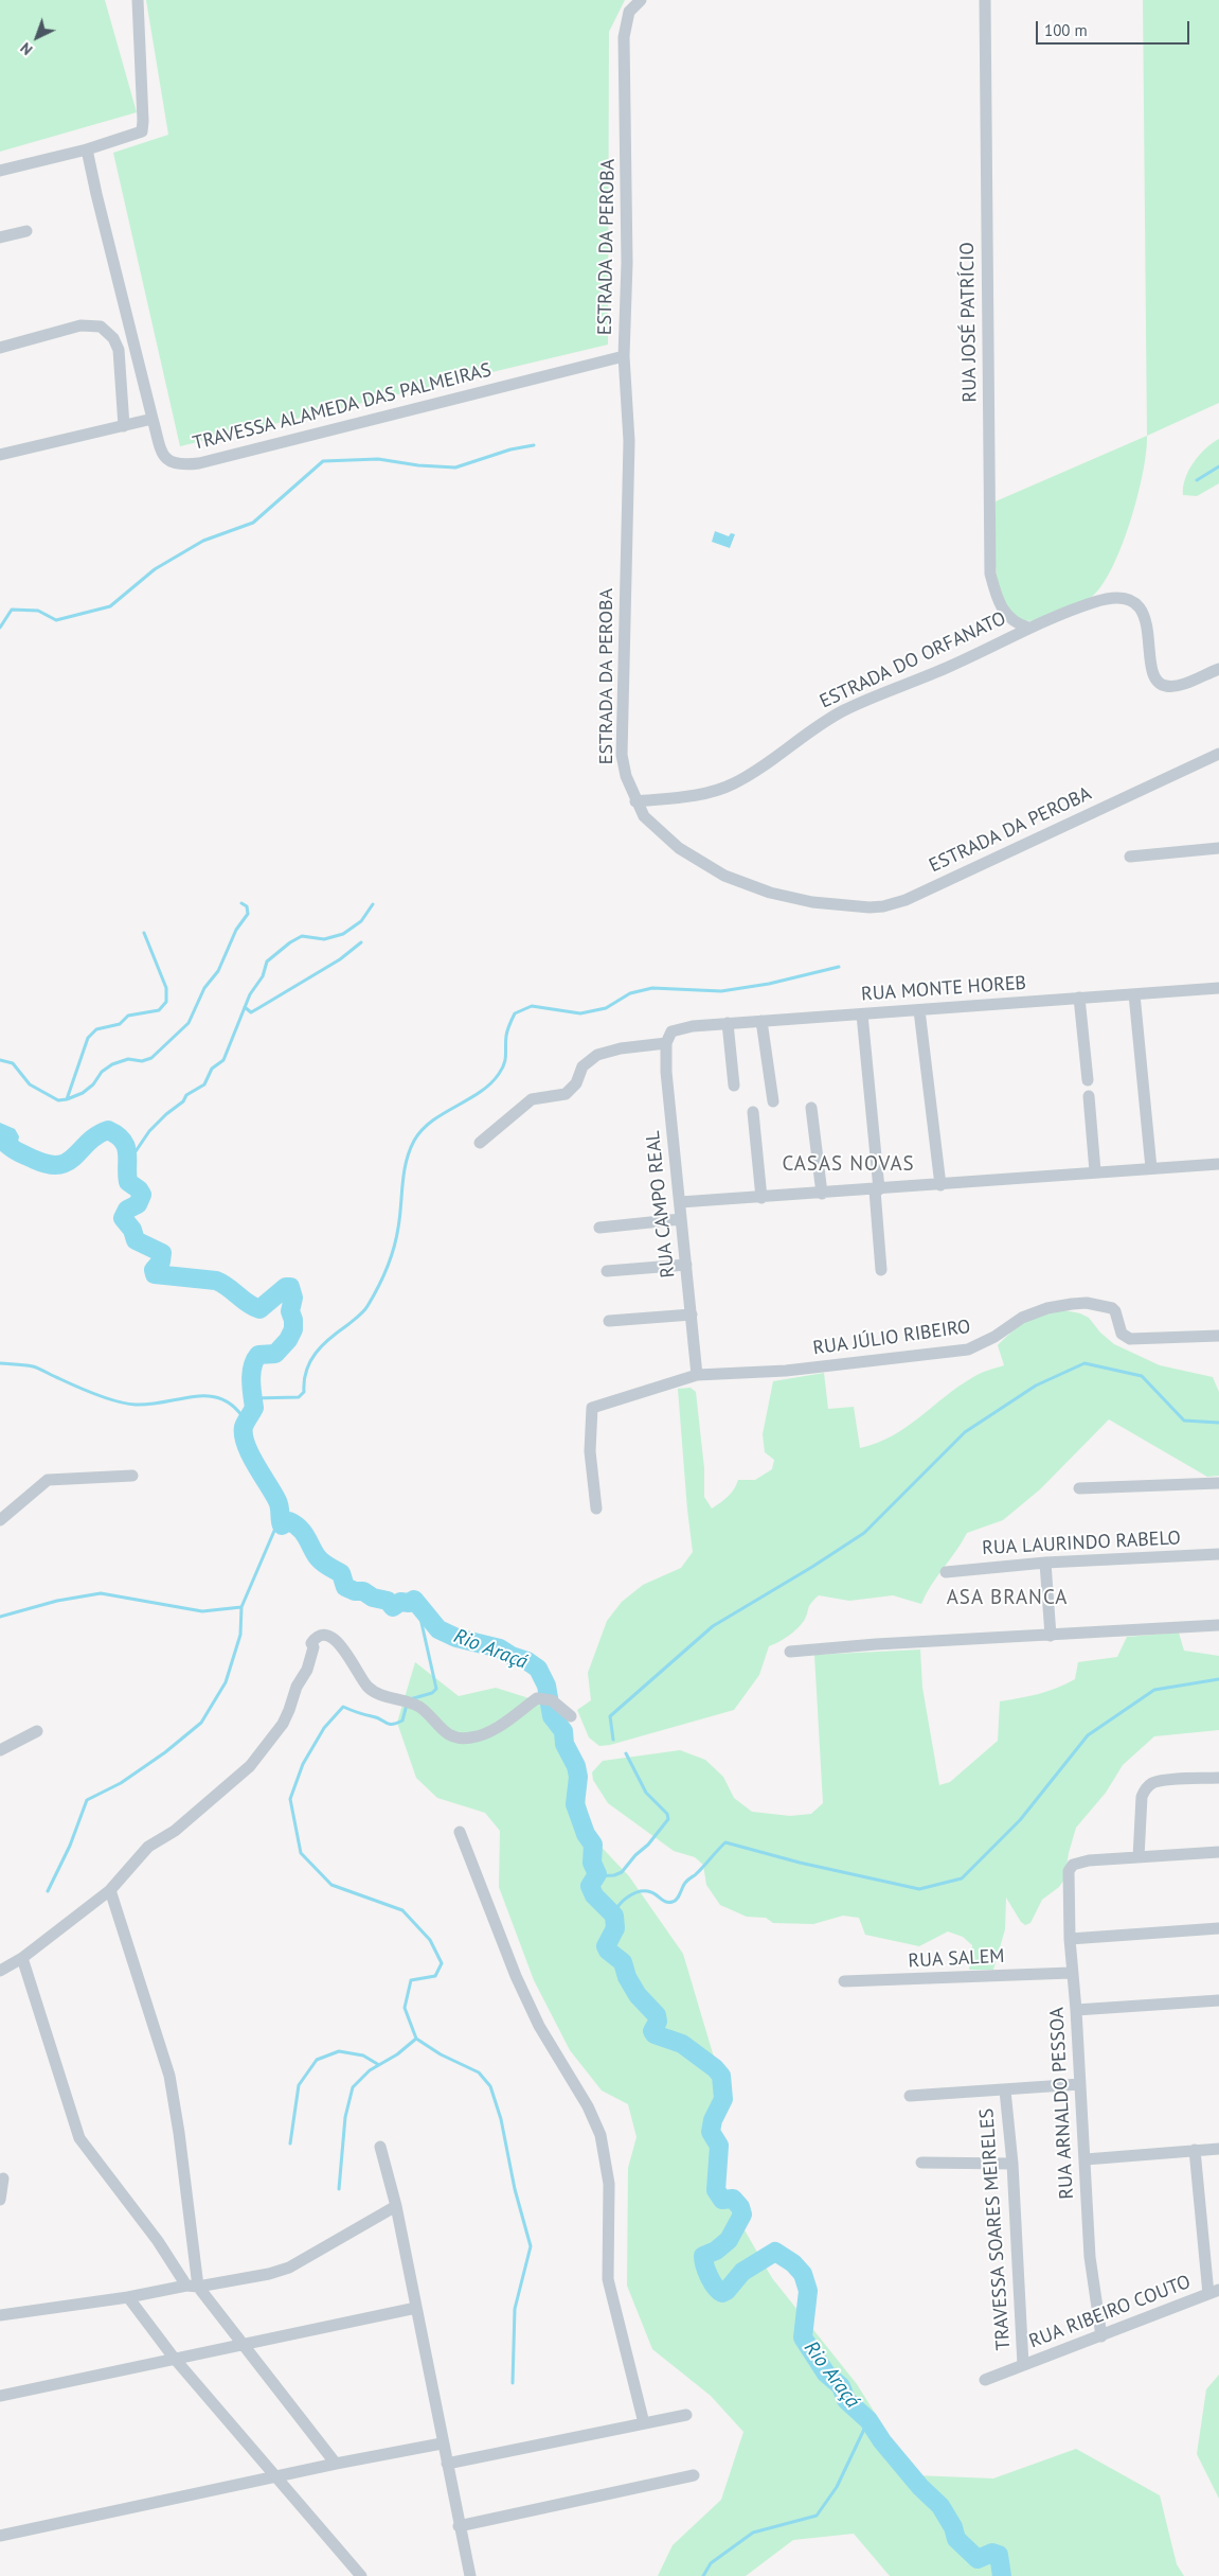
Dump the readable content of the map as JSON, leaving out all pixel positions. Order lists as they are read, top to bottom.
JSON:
{
  "streets": {
    "street": [
      "ESTRADA DA PEROBA",
      "RUA JOSÉ PATRÍCIO",
      "TRAVESSA ALAMEDA DAS PALMEIRAS",
      "ESTRADA DO ORFANATO",
      "RUA MONTE HOREB",
      "RUA CAMPO REAL",
      "RUA JÚLIO RIBEIRO",
      "RUA LAURINDO RABELO",
      "RUA SALEM",
      "RUA ARNALDO PESSOA",
      "TRAVESSA SOARES MEIRELES",
      "RUA RIBEIRO COUTO"
    ]
  },
  "crossings": [
    ["ESTRADA DA PEROBA", "TRAVESSA ALAMEDA DAS PALMEIRAS"],
    ["ESTRADA DA PEROBA", "ESTRADA DO ORFANATO"],
    ["RUA JOSÉ PATRÍCIO", "ESTRADA DO ORFANATO"],
    ["RUA MONTE HOREB", "RUA CAMPO REAL"],
    ["RUA CAMPO REAL", "RUA JÚLIO RIBEIRO"],
    ["RUA SALEM", "RUA ARNALDO PESSOA"],
    ["RUA ARNALDO PESSOA", "RUA RIBEIRO COUTO"],
    ["TRAVESSA SOARES MEIRELES", "RUA RIBEIRO COUTO"]
  ],
  "districts": ["CASAS NOVAS", "ASA BRANCA"],
  "water": ["Rio Araçá"],
  "scale_bar": "100 m",
  "north": "bottom left"
}
